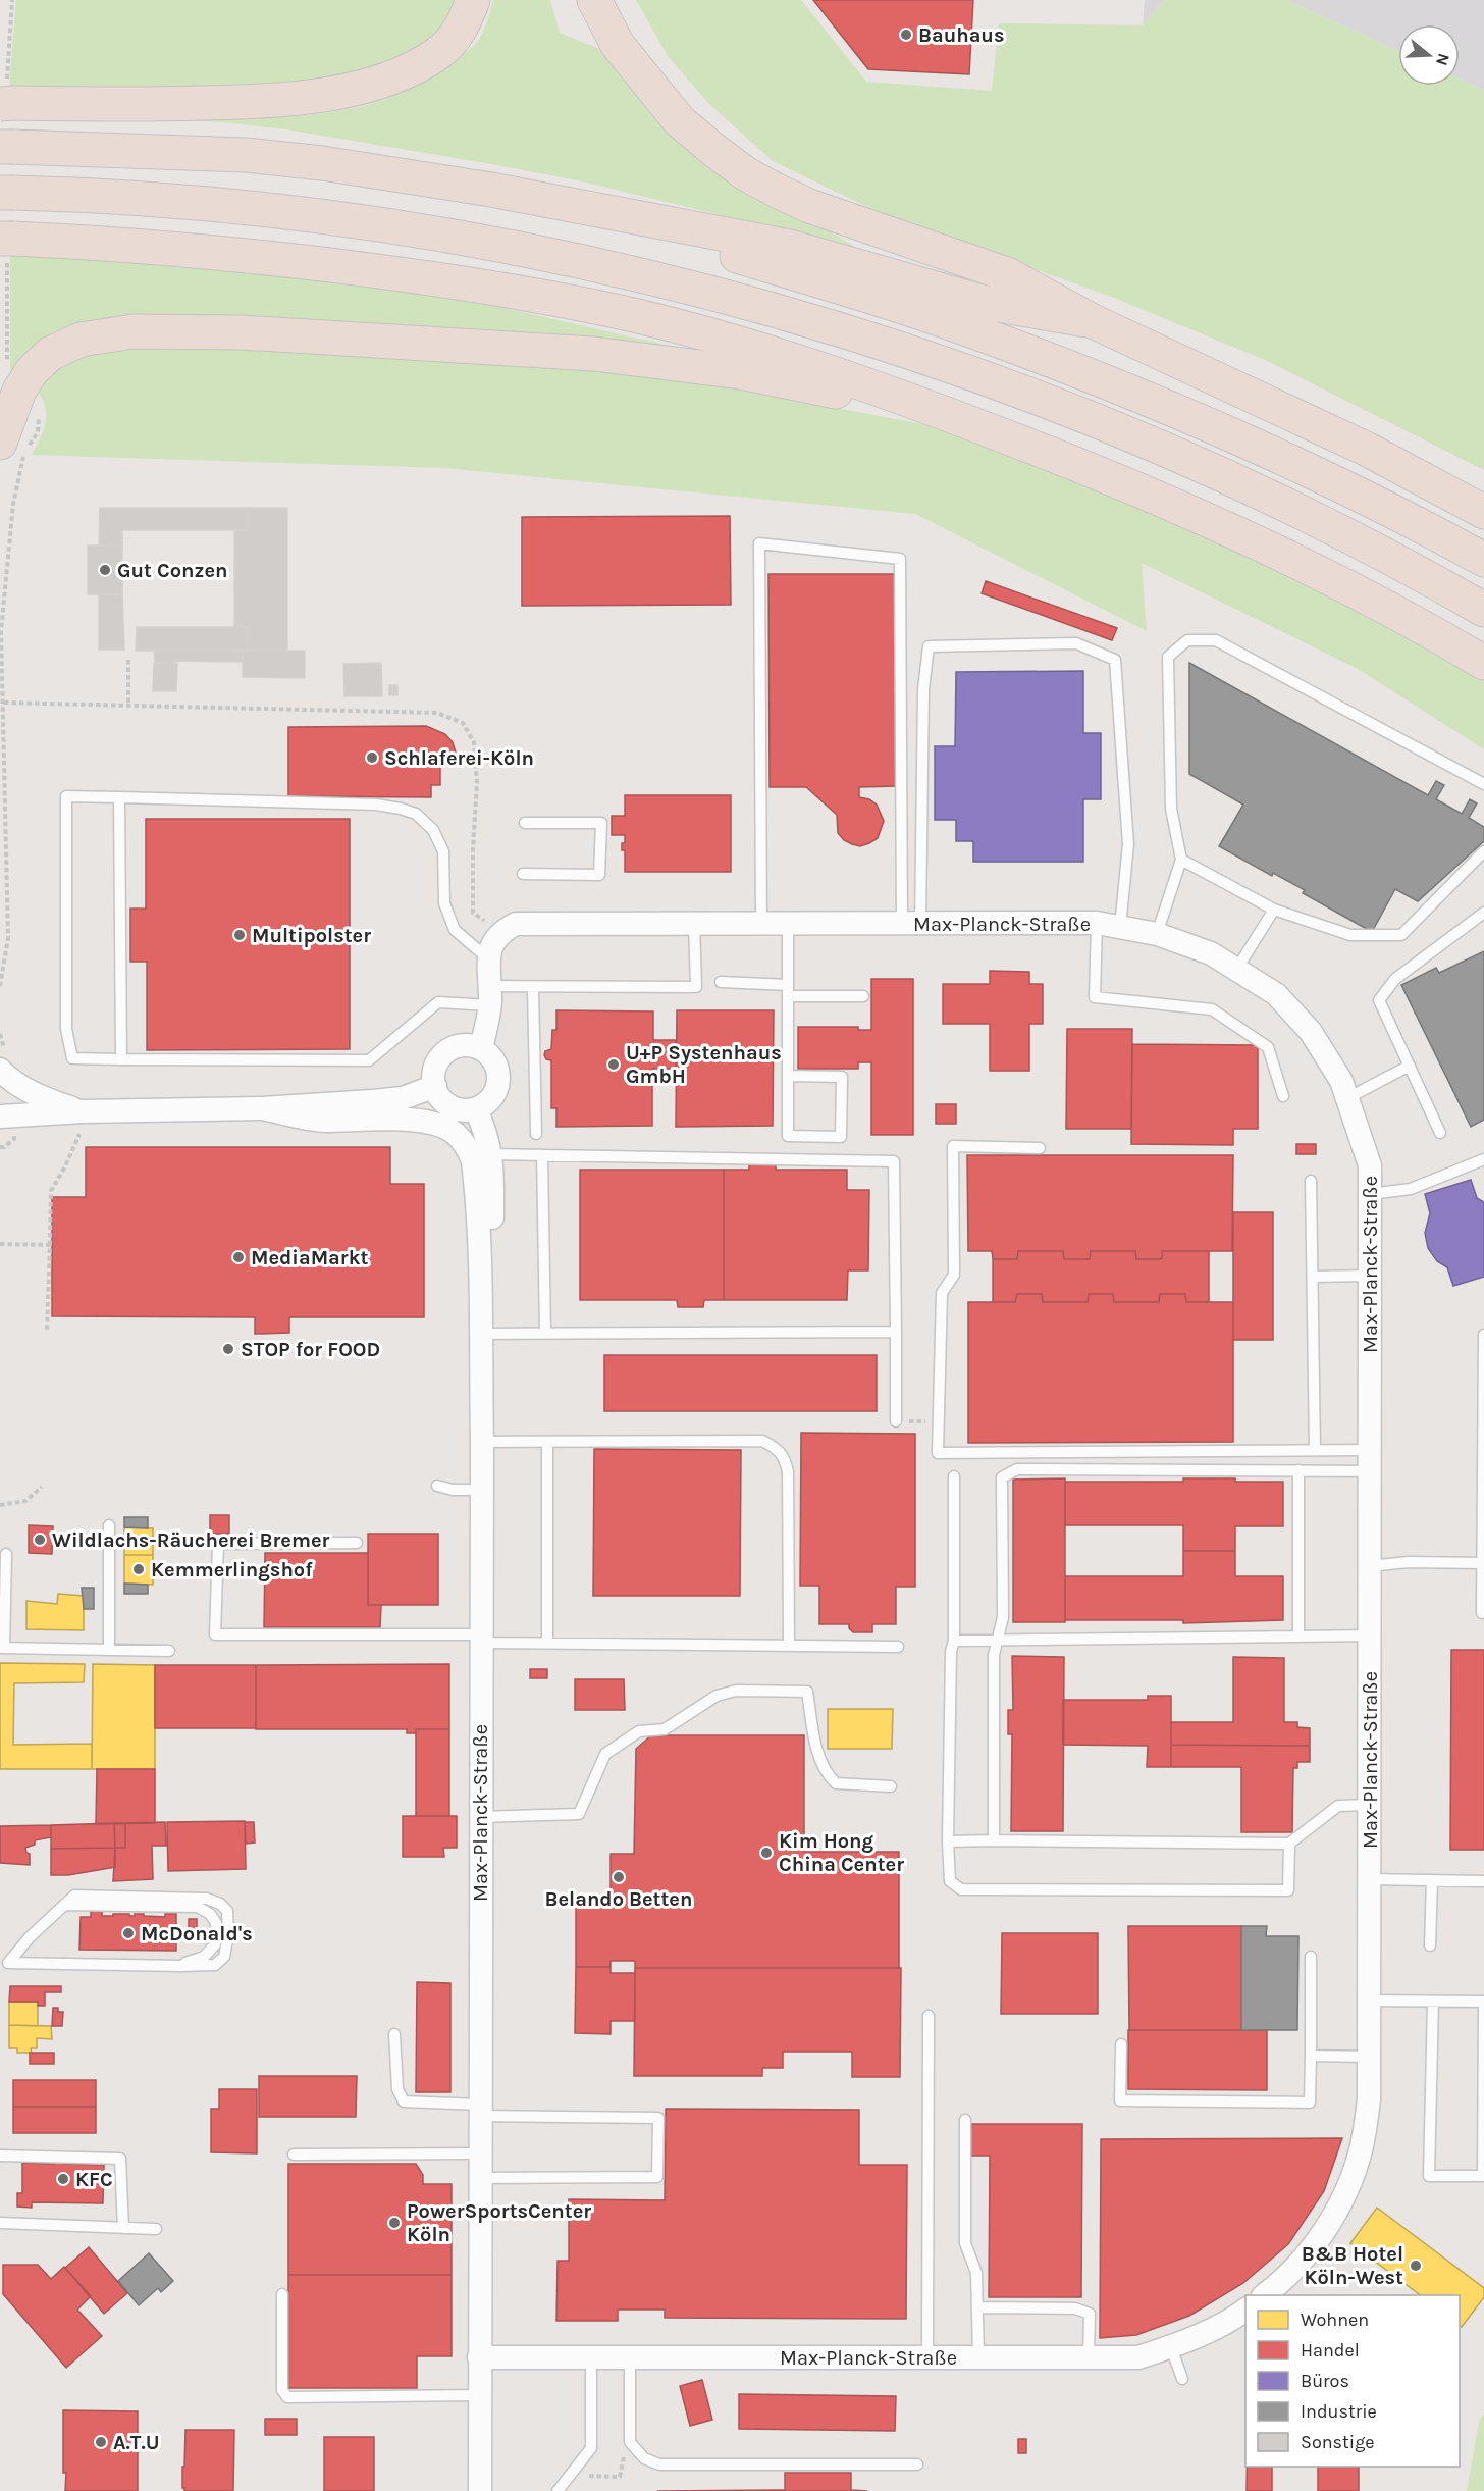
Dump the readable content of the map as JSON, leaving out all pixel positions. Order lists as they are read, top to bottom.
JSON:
{
  "streets": {
    "street": ["Max-Planck-Straße"]
  },
  "places": [
    "Bauhaus",
    "Gut Conzen",
    "Schlaferei-Köln",
    "Multipolster",
    "U+P Systenhaus GmbH",
    "MediaMarkt",
    "STOP for FOOD",
    "Wildlachs-Räucherei Bremer",
    "Kemmerlingshof",
    "Kim Hong China Center",
    "Belando Betten",
    "McDonald's",
    "KFC",
    "PowerSportsCenter Köln",
    "B&B Hotel Köln-West",
    "A.T.U"
  ],
  "legend": [
    "Wohnen",
    "Handel",
    "Büros",
    "Industrie",
    "Sonstige"
  ],
  "north": "right"
}
